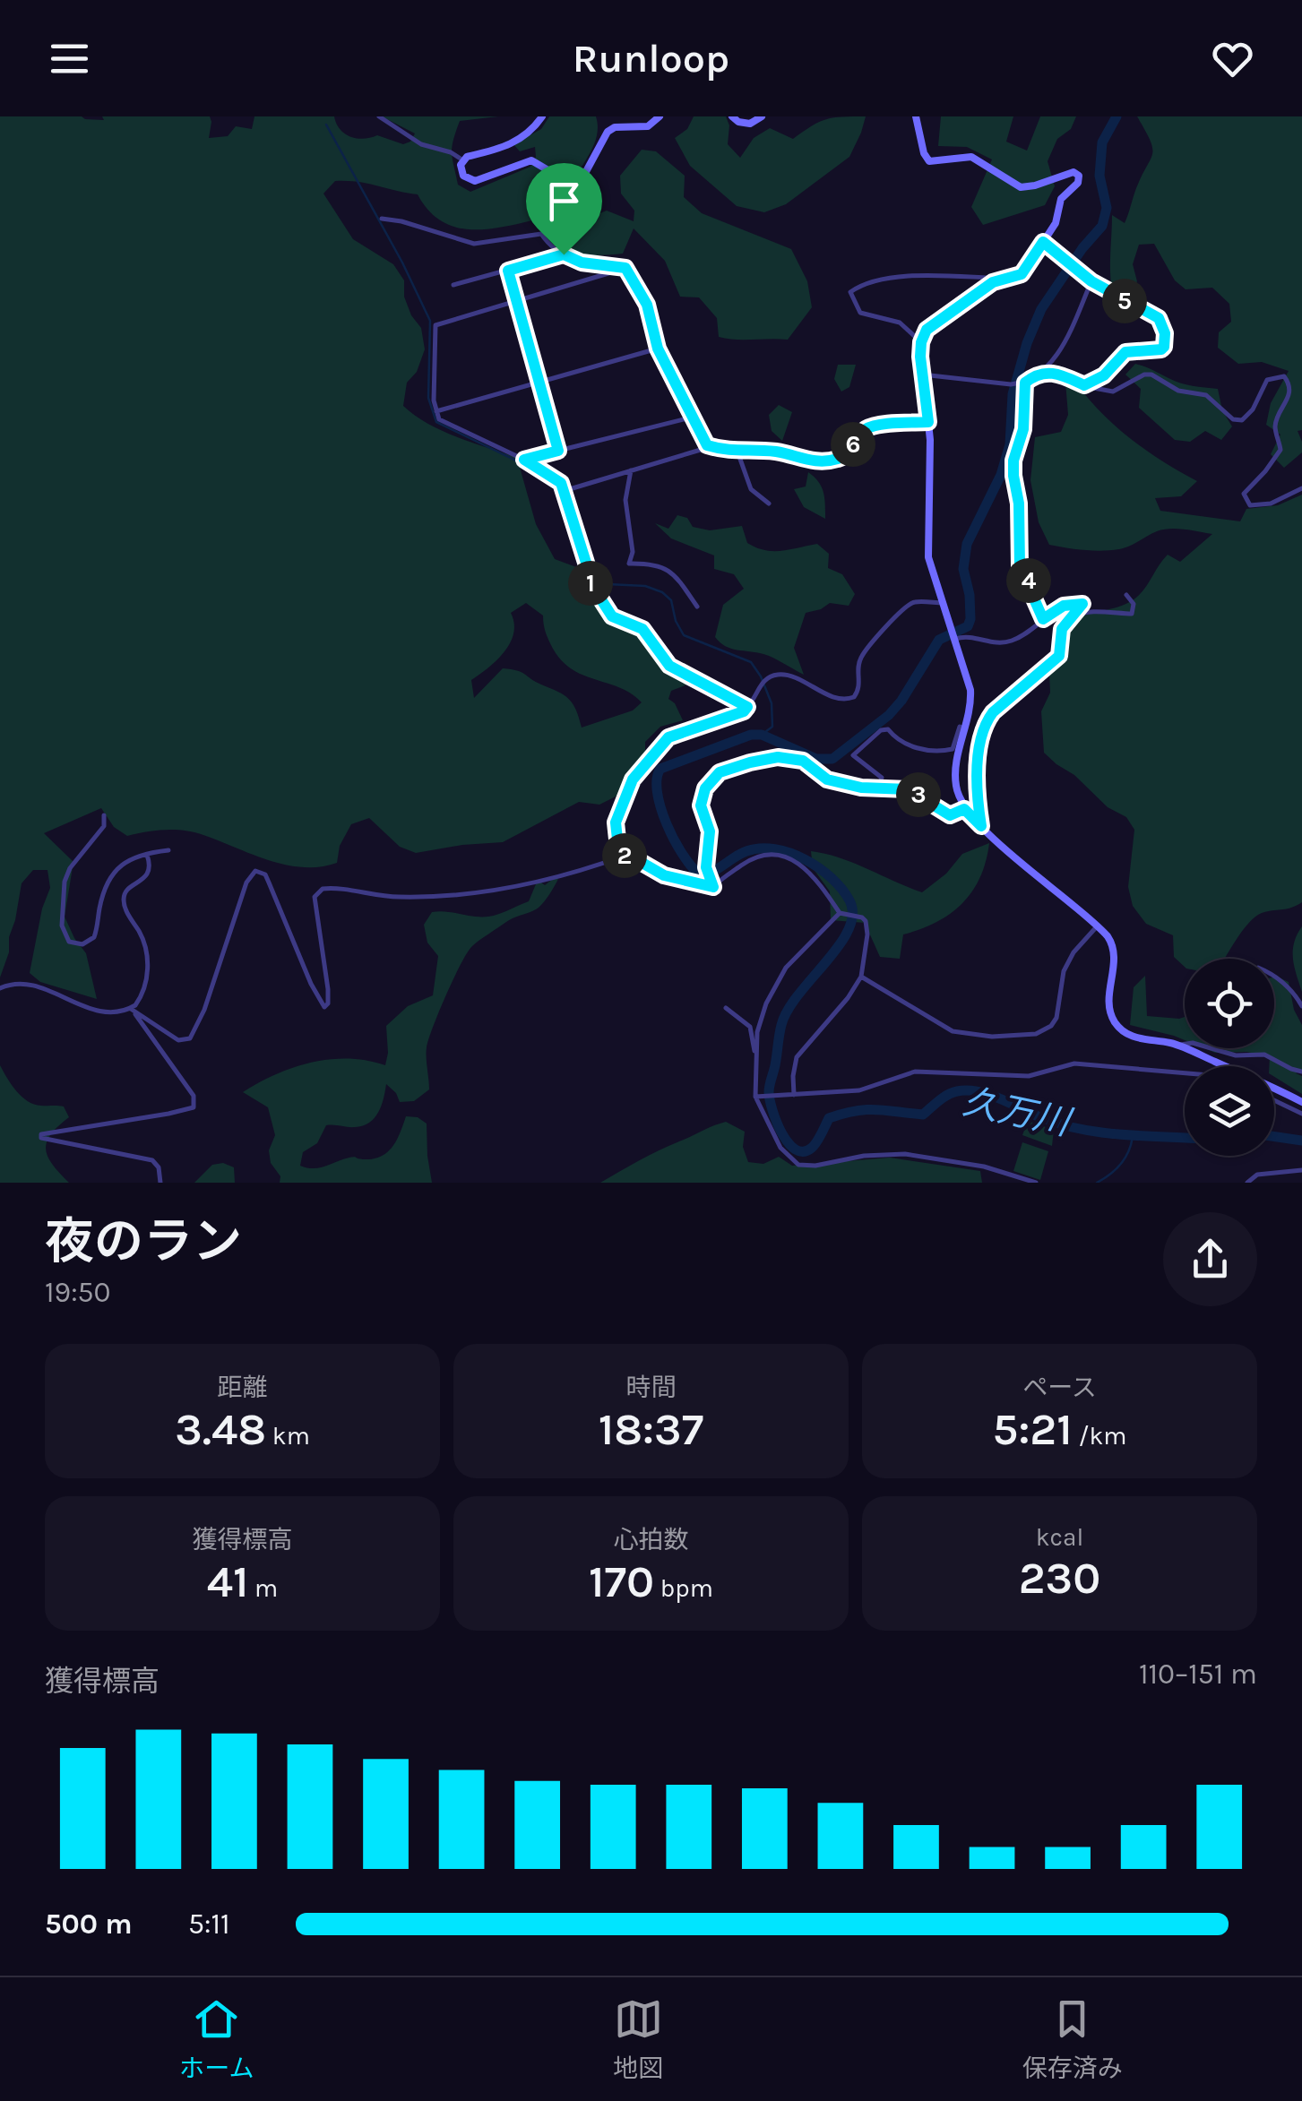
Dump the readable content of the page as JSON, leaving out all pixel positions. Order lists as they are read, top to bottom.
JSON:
{
  "water": ["久万川"],
  "page": {
    "header": "Runloop",
    "pins": [
      "5",
      "6",
      "4",
      "1",
      "3",
      "2"
    ],
    "heading": ["夜のラン", "19:50"],
    "stats": [
      ["距離", "3.48 km"],
      ["時間", "18:37"],
      ["ペース", "5:21 /km"],
      ["獲得標高", "41 m"],
      ["心拍数", "170 bpm"],
      ["kcal", "230"]
    ],
    "chart": ["獲得標高", "110–151 m"],
    "list": [
      {
        "name": "500 m",
        "note": "5:11"
      }
    ],
    "tabs": ["ホーム", "地図", "保存済み"]
  }
}
